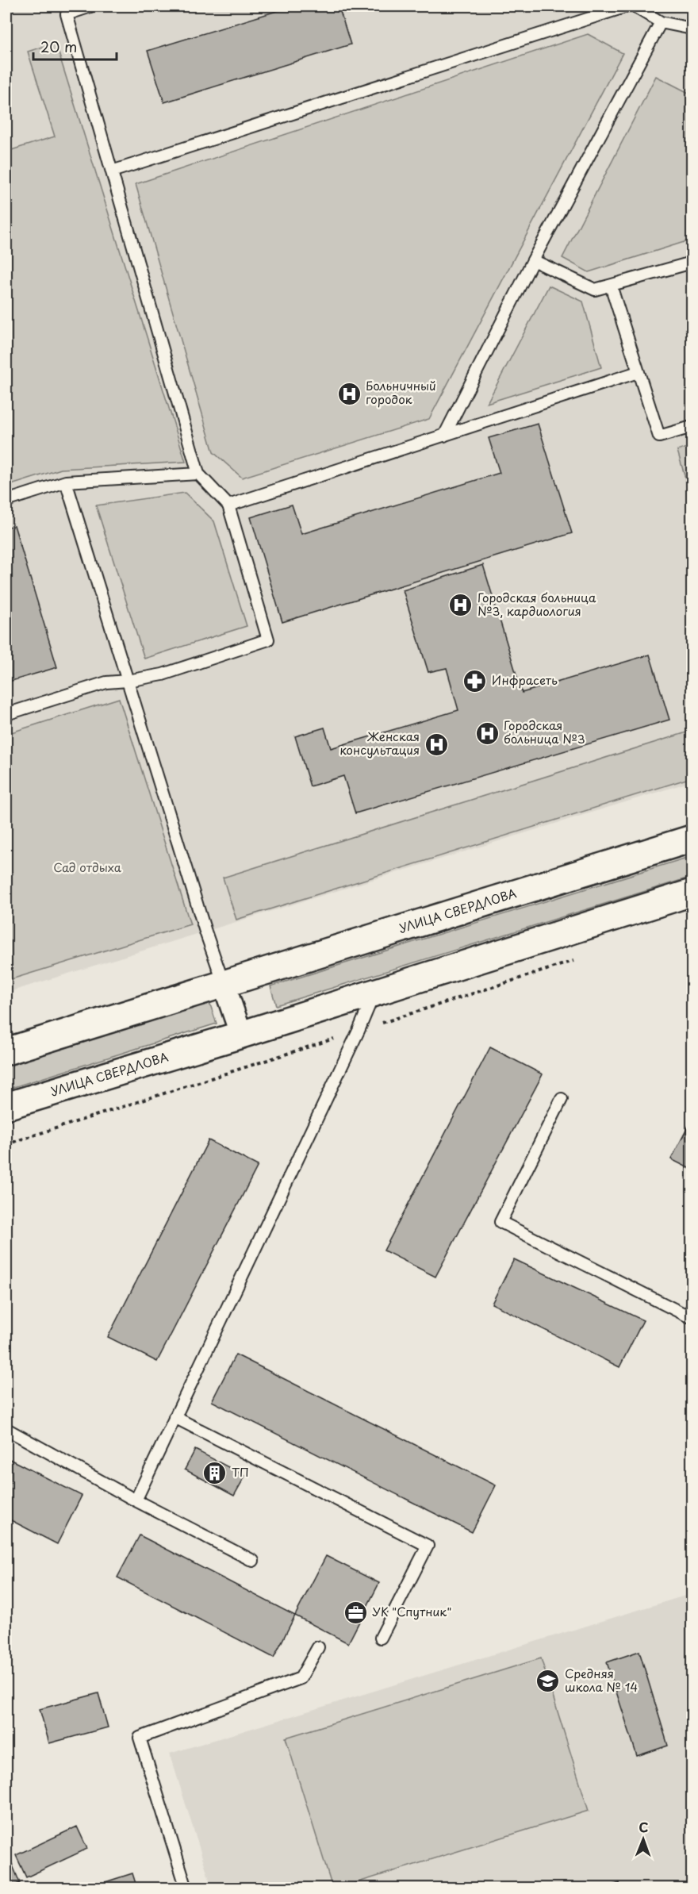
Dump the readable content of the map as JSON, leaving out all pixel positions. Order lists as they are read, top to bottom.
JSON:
{
  "streets": {
    "street": ["УЛИЦА СВЕРДЛОВА"]
  },
  "parks": ["Сад отдыха"],
  "places": {
    "hospital": [
      "Больничный городок",
      "Городская больница №3, кардиология",
      "Городская больница №3",
      "Женская консультация"
    ],
    "pharmacy": ["Инфрасеть"],
    "building": ["ТП"],
    "office": ["УК \"Спутник\""],
    "school or university": ["Средняя школа № 14"]
  },
  "scale_bar": "20 m",
  "north": "top"
}
